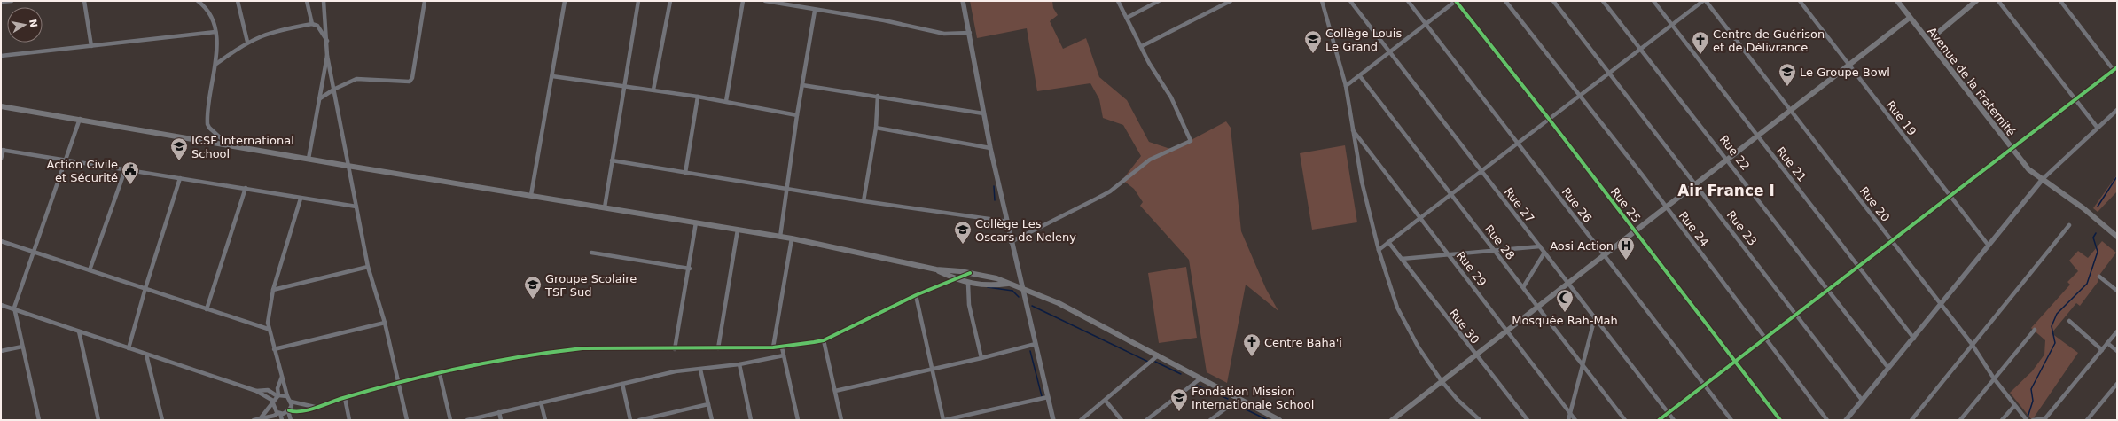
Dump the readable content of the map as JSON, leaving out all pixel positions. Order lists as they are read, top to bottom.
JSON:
{
  "streets": {
    "main road": ["Avenue de la Fraternité"],
    "street": [
      "Rue 19",
      "Rue 22",
      "Rue 21",
      "Rue 20",
      "Rue 27",
      "Rue 26",
      "Rue 25",
      "Rue 23",
      "Rue 24",
      "Rue 28",
      "Rue 29",
      "Rue 30"
    ]
  },
  "districts": ["Air France I"],
  "places": {
    "school or university": [
      "Collège Louis Le Grand",
      "Le Groupe Bowl",
      "ICSF International School",
      "Collège Les Oscars de Neleny",
      "Groupe Scolaire TSF Sud",
      "Fondation Mission Internationale School"
    ],
    "church": ["Centre de Guérison et de Délivrance", "Centre Baha'i"],
    "public building": ["Action Civile et Sécurité"],
    "hospital": ["Aosi Action"],
    "mosque": ["Mosquée Rah-Mah"]
  },
  "north": "right"
}
